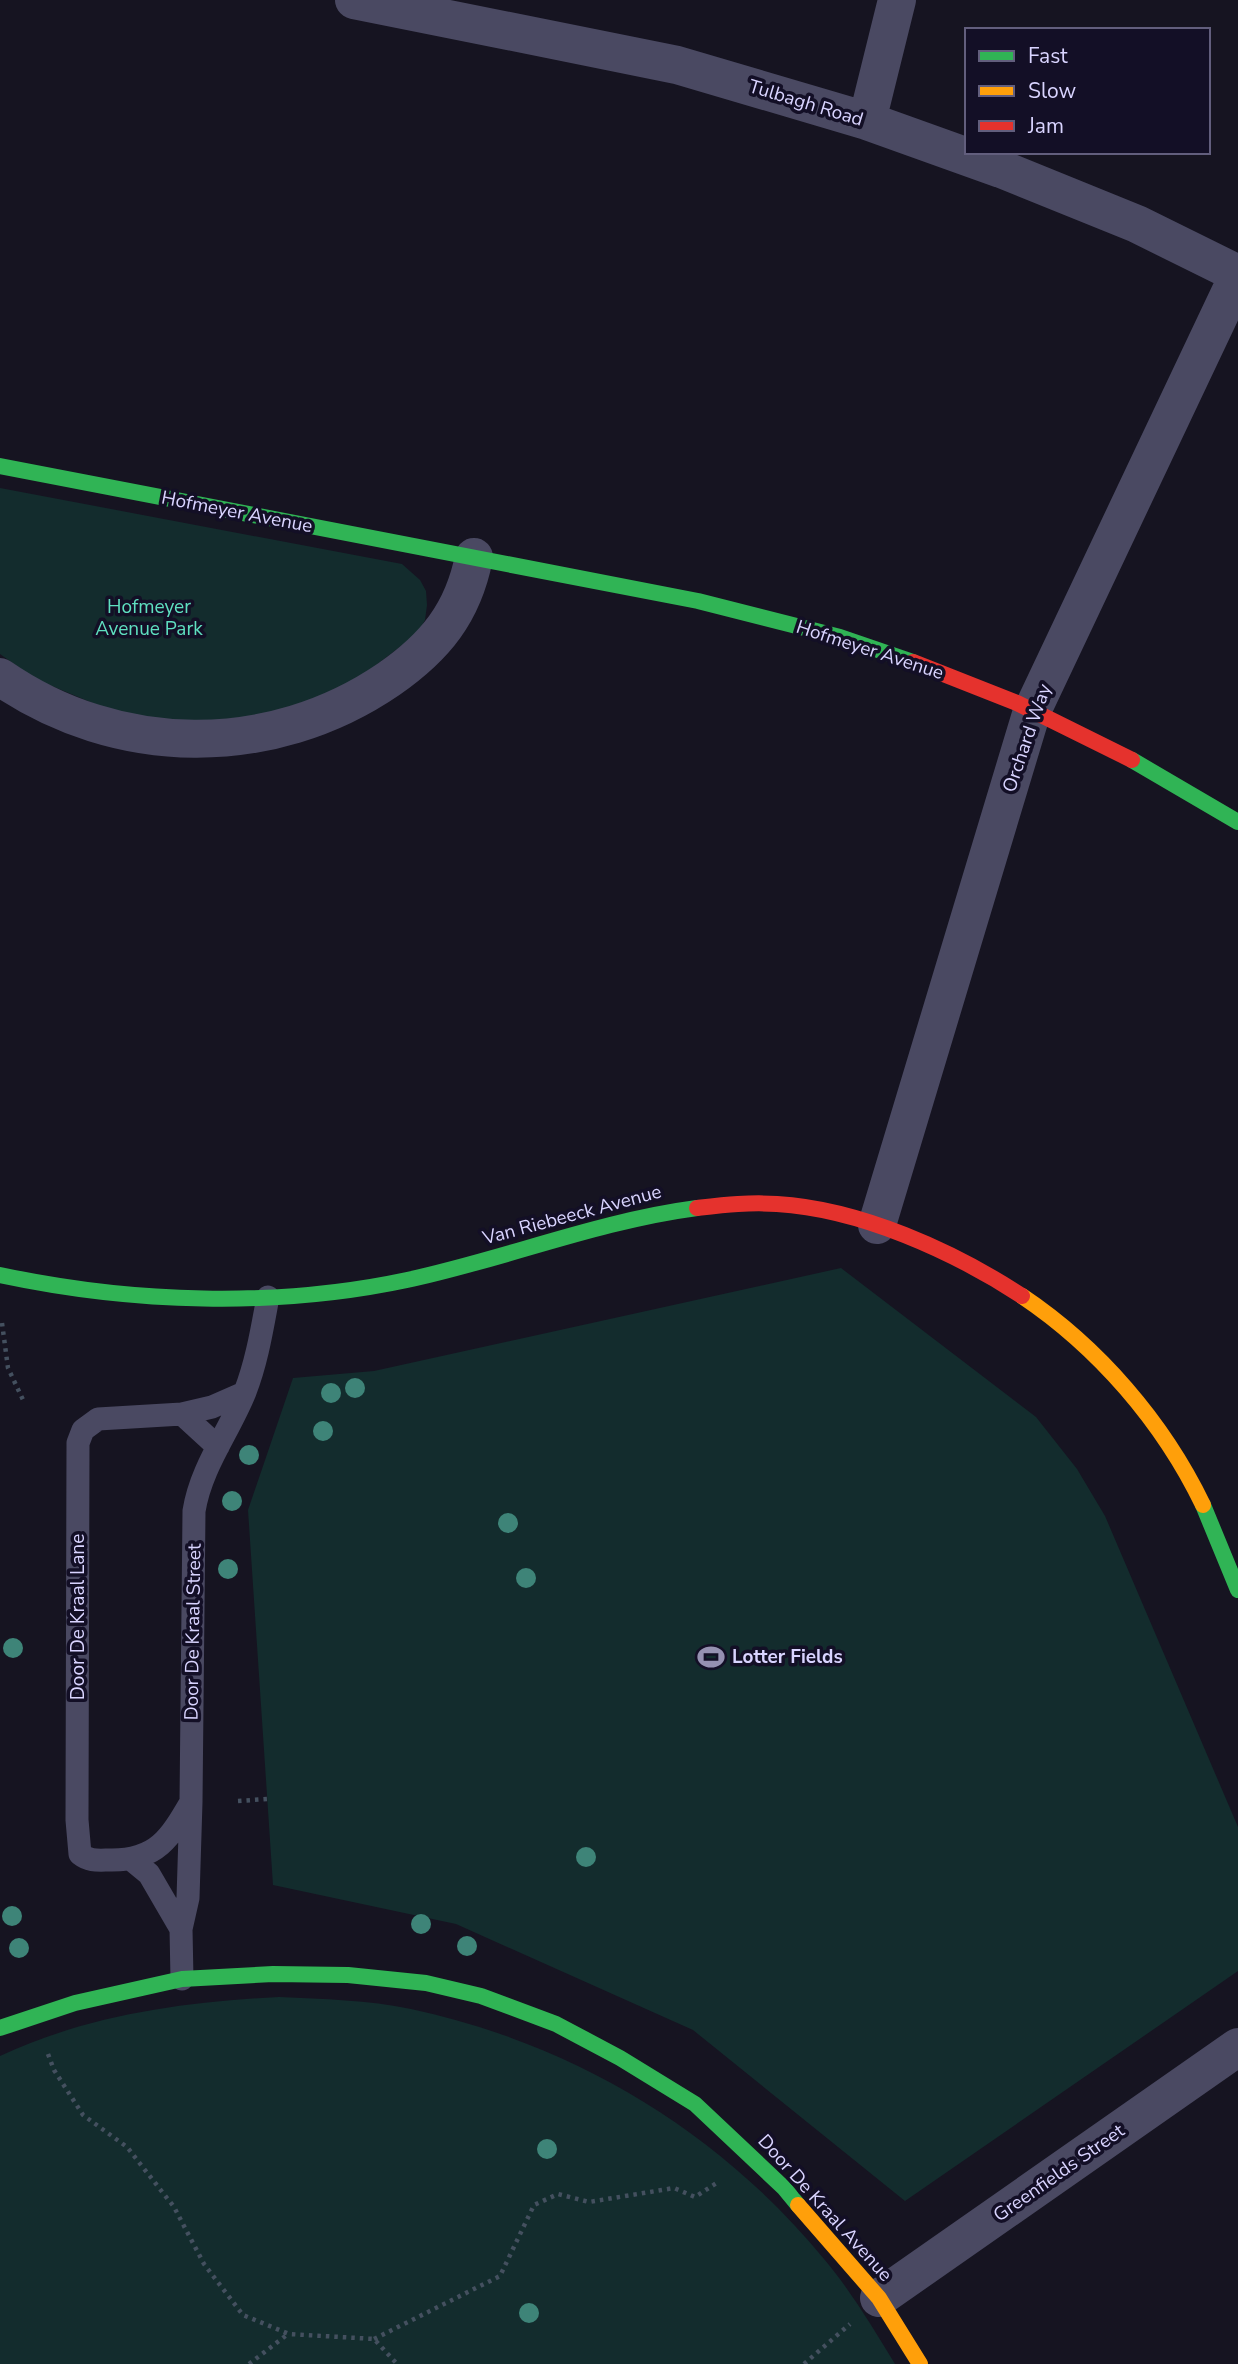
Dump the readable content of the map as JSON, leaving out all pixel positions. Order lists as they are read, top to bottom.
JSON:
{
  "streets": {
    "street": [
      "Tulbagh Road",
      "Hofmeyer Avenue",
      "Orchard Way",
      "Van Riebeeck Avenue",
      "Greenfields Street",
      "Door De Kraal Avenue"
    ],
    "lane": ["Door De Kraal Lane", "Door De Kraal Street"]
  },
  "crossings": [
    ["Tulbagh Road", "Orchard Way"],
    ["Hofmeyer Avenue", "Orchard Way"],
    ["Orchard Way", "Van Riebeeck Avenue"],
    ["Van Riebeeck Avenue", "Door De Kraal Street"],
    ["Door De Kraal Lane", "Door De Kraal Street"],
    ["Door De Kraal Street", "Door De Kraal Avenue"],
    ["Greenfields Street", "Door De Kraal Avenue"]
  ],
  "parks": ["Hofmeyer Avenue Park"],
  "places": {
    "sports": ["Lotter Fields"]
  },
  "legend": ["Fast", "Slow", "Jam"]
}
